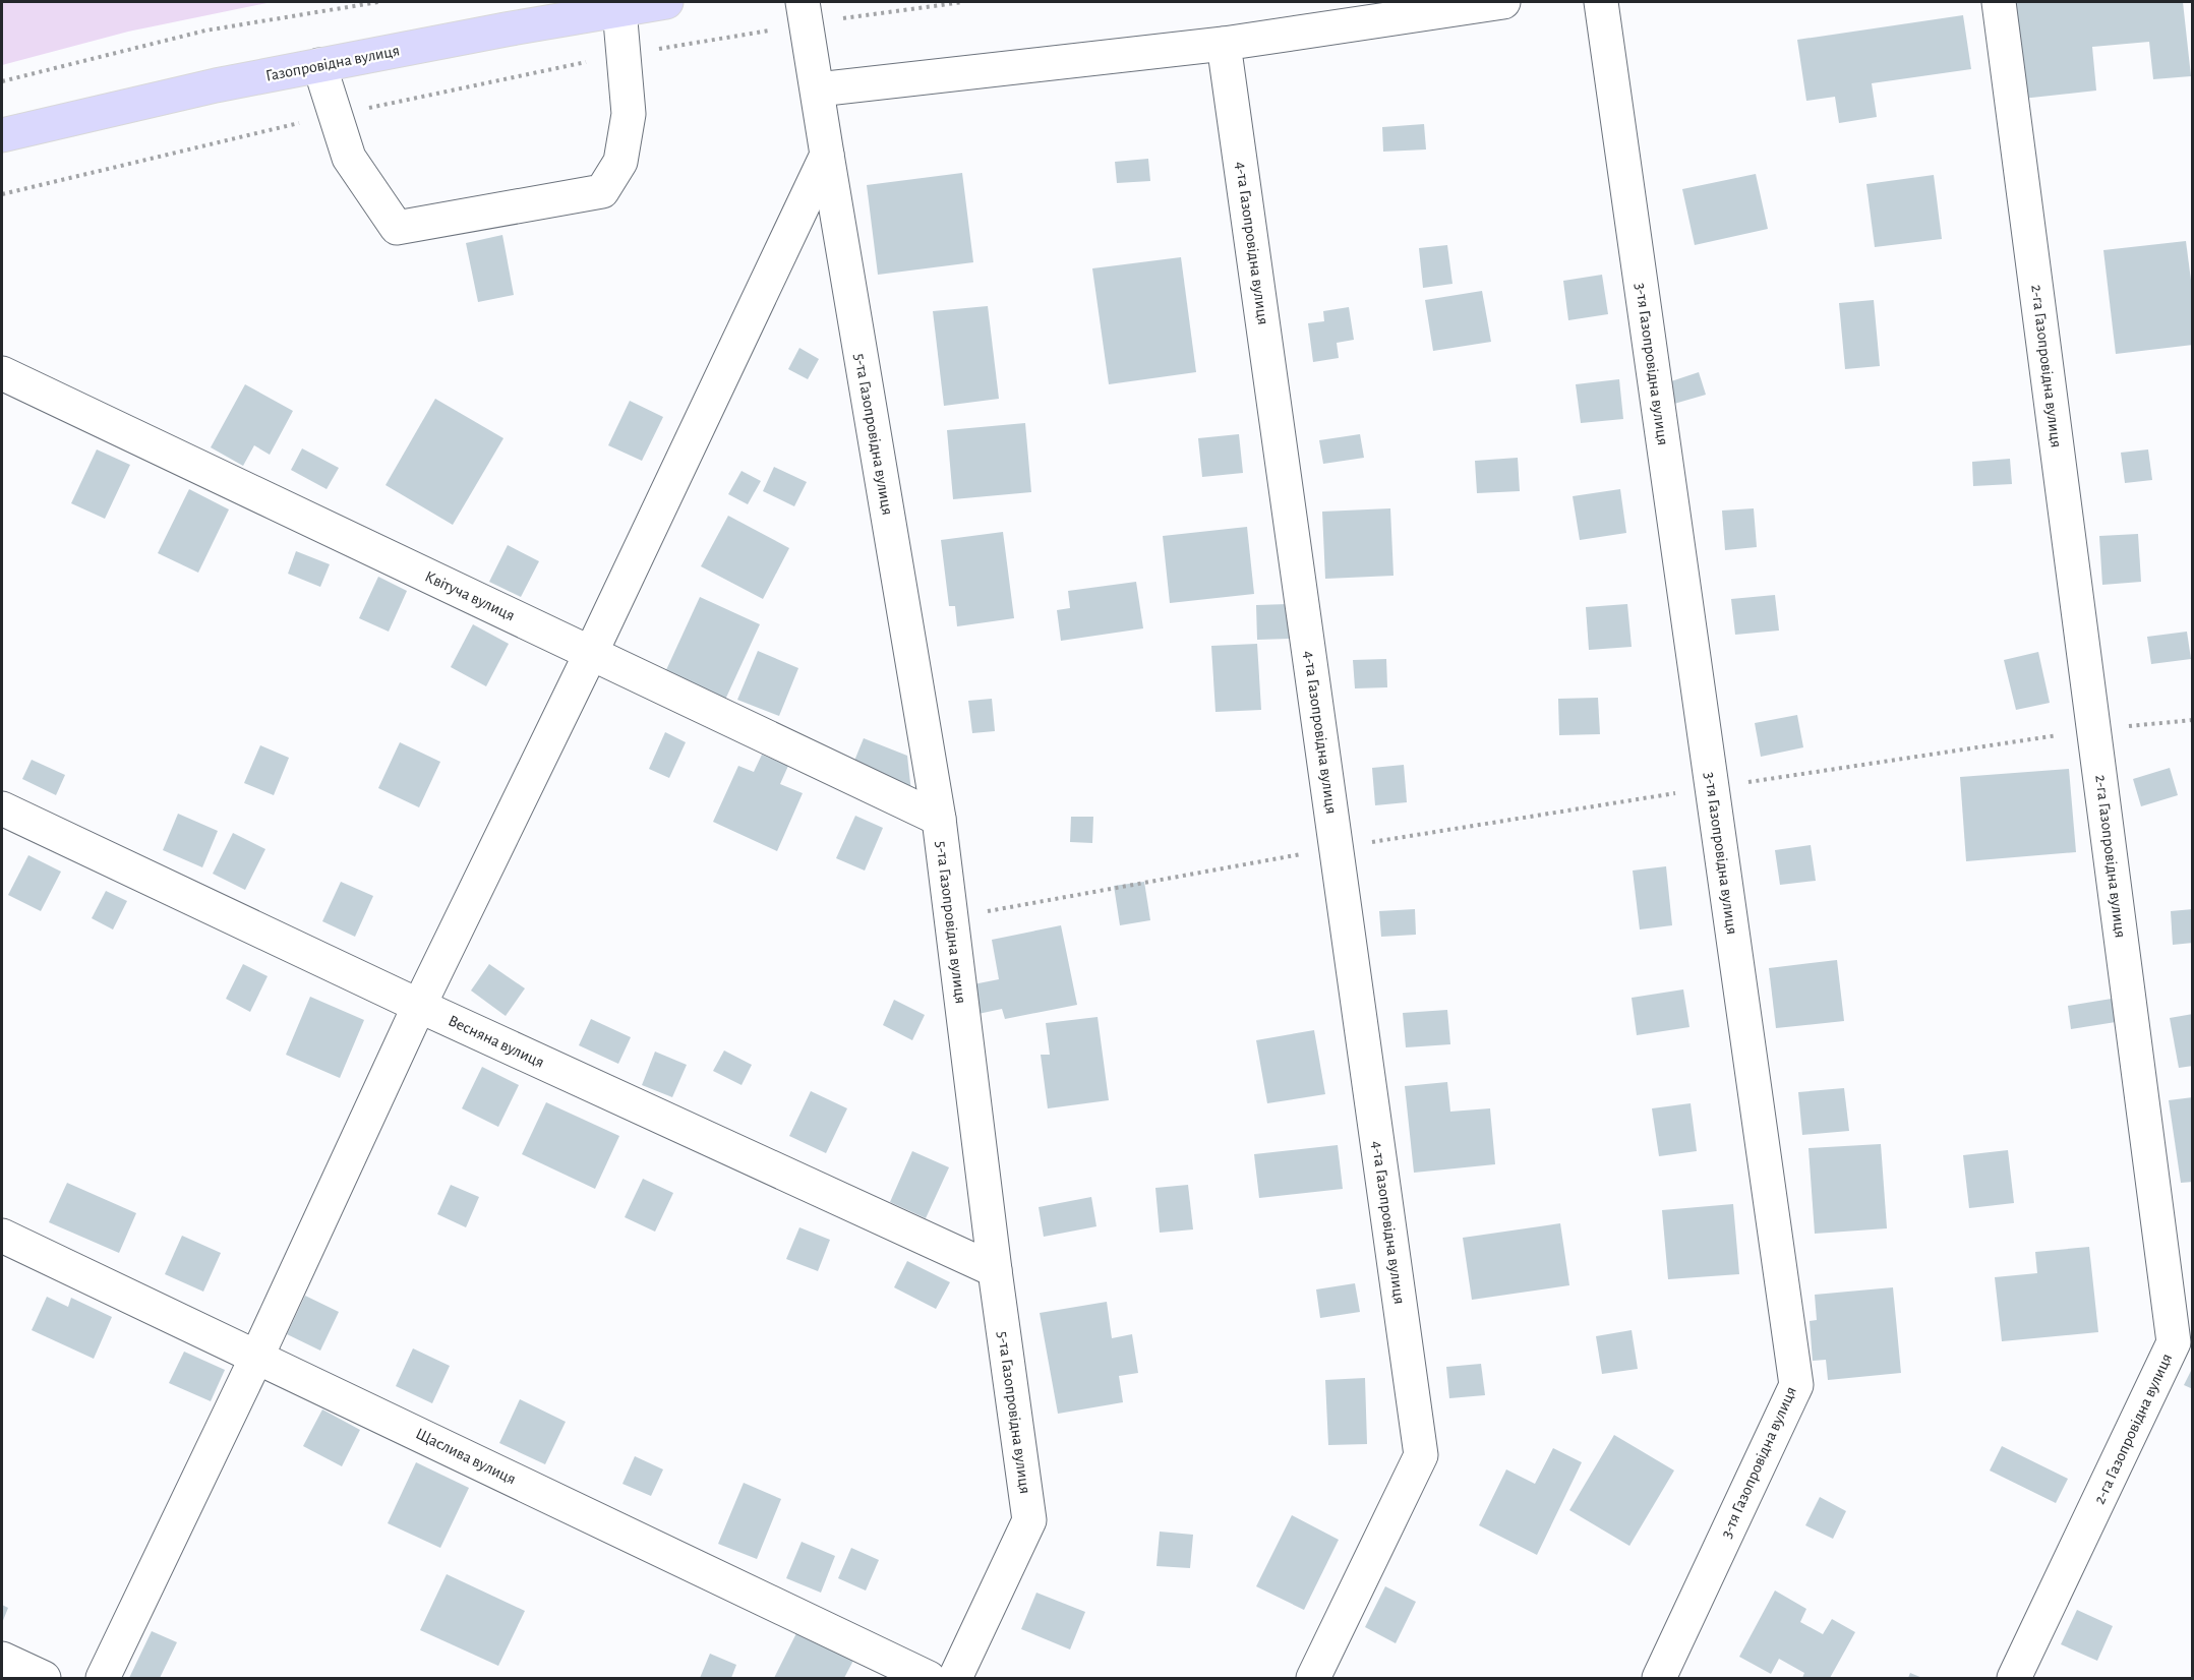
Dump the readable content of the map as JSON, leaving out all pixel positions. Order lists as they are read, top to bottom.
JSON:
{
  "streets": {
    "main road": ["Газопровідна вулиця"],
    "street": [
      "4-та Газопровідна вулиця",
      "3-тя Газопровідна вулиця",
      "2-га Газопровідна вулиця",
      "5-та Газопровідна вулиця",
      "Квітуча вулиця",
      "Весняна вулиця",
      "Щаслива вулиця"
    ]
  },
  "crossings": [
    ["5-та Газопровідна вулиця", "Квітуча вулиця"],
    ["5-та Газопровідна вулиця", "Весняна вулиця"]
  ]
}
